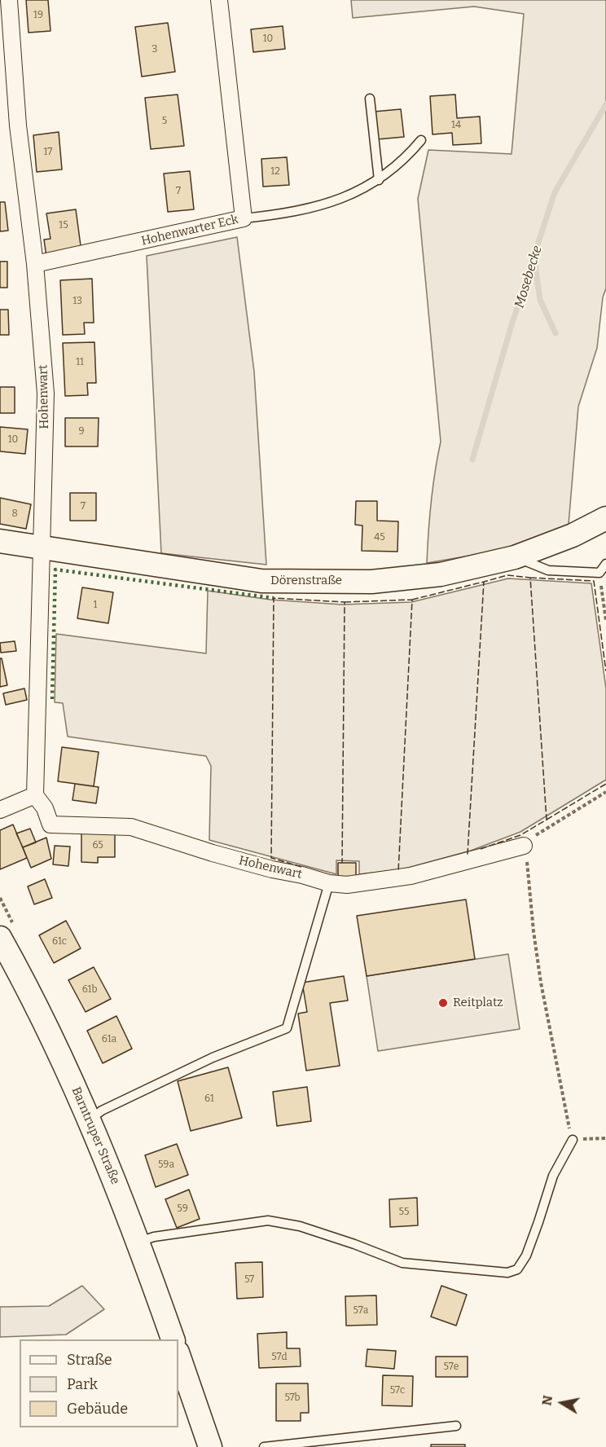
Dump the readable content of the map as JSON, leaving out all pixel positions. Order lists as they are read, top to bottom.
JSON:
{
  "streets": {
    "street": [
      "Hohenwarter Eck",
      "Hohenwart",
      "Dörenstraße",
      "Barntruper Straße"
    ]
  },
  "crossings": [
    ["Hohenwarter Eck", "Hohenwart"],
    ["Hohenwart", "Dörenstraße"]
  ],
  "water": ["Mosebecke"],
  "places": ["Reitplatz"],
  "house_numbers": [
    "19",
    "10",
    "3",
    "5",
    "14",
    "17",
    "12",
    "7",
    "15",
    "13",
    "11",
    "9",
    "10",
    "7",
    "8",
    "45",
    "1",
    "65",
    "61c",
    "61b",
    "61a",
    "61",
    "59a",
    "59",
    "55",
    "57",
    "57a",
    "57d",
    "57e",
    "57c",
    "57b"
  ],
  "legend": ["Straße", "Park", "Gebäude"],
  "north": "left"
}
